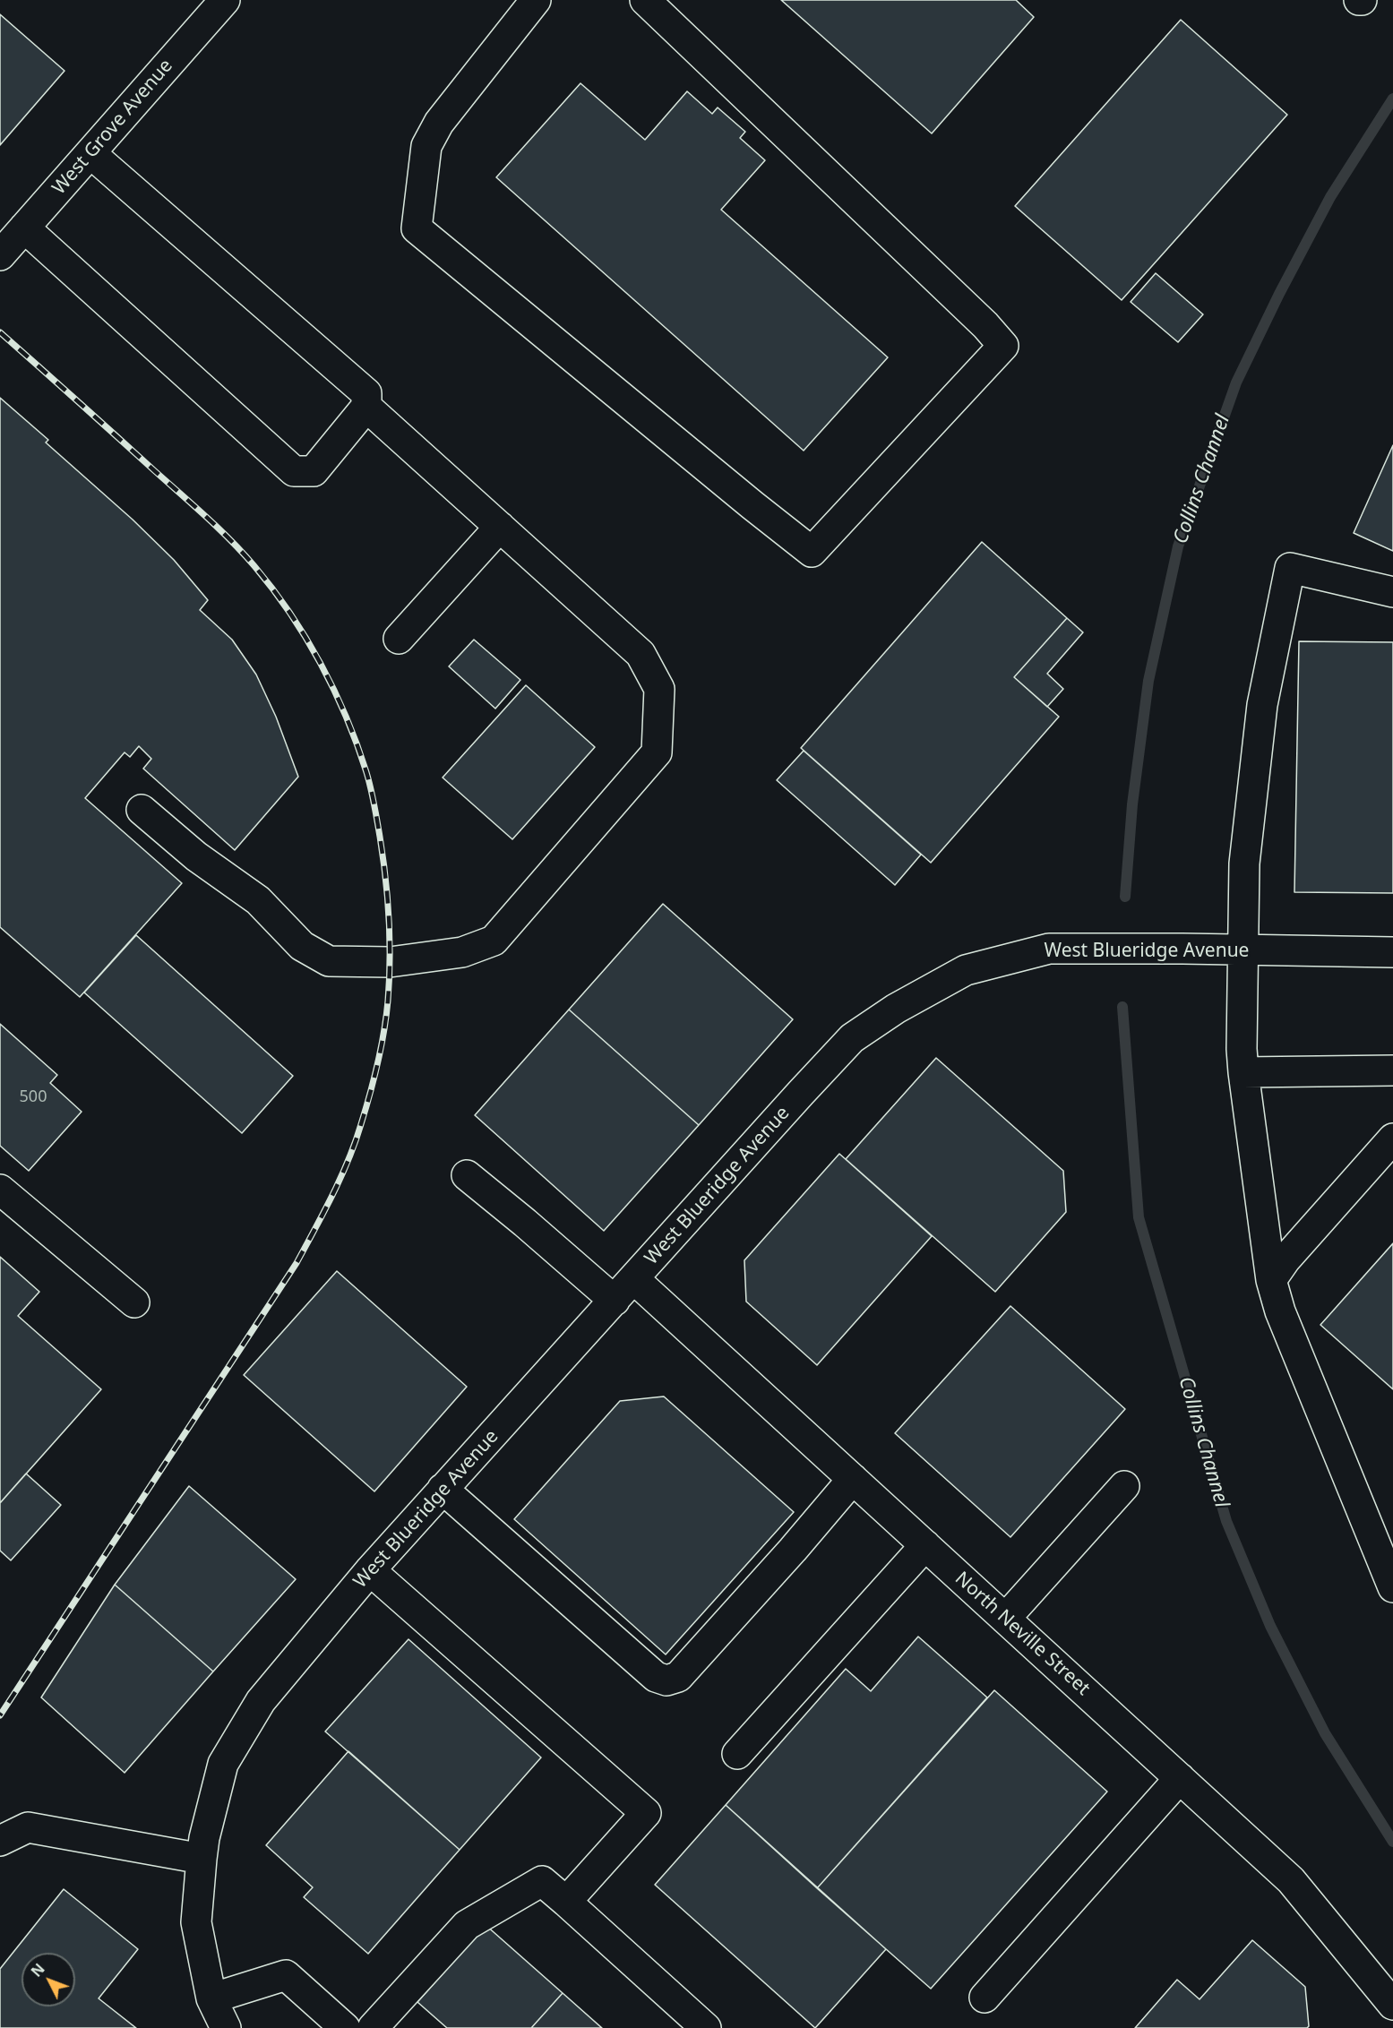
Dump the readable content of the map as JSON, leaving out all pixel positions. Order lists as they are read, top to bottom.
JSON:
{
  "streets": {
    "street": ["West Grove Avenue", "West Blueridge Avenue", "North Neville Street"]
  },
  "crossings": [
    ["West Blueridge Avenue", "North Neville Street"]
  ],
  "water": ["Collins Channel"],
  "house_numbers": ["500"],
  "north": "top left"
}
